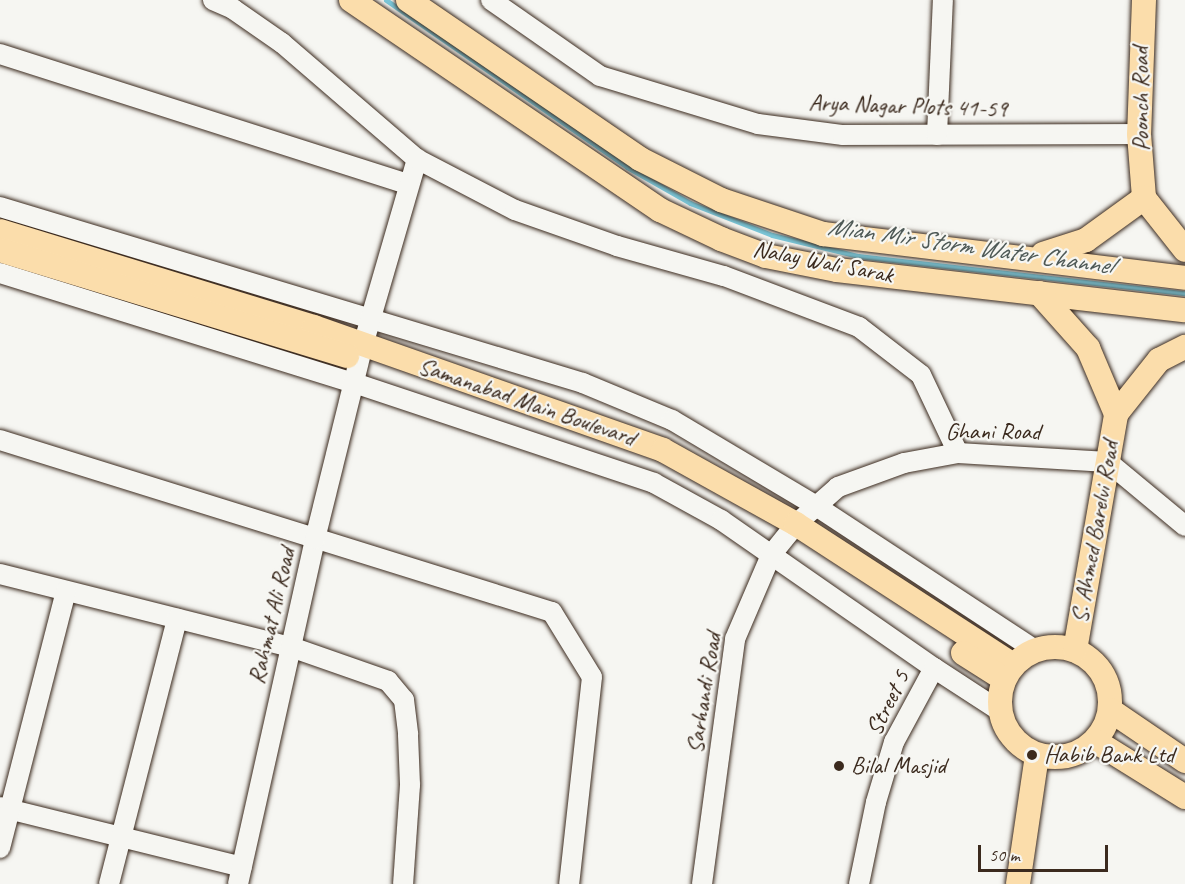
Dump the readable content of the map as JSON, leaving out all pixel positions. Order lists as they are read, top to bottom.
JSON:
{
  "streets": {
    "main road": [
      "Poonch Road",
      "Nalay Wali Sarak",
      "Samanabad Main Boulevard",
      "S. Ahmed Barelvi Road"
    ],
    "street": [
      "Arya Nagar Plots 41-59",
      "Ghani Road",
      "Rahmat Ali Road",
      "Sarhandi Road",
      "Street 5"
    ]
  },
  "crossings": [
    ["Poonch Road", "Arya Nagar Plots 41-59"],
    ["Nalay Wali Sarak", "S. Ahmed Barelvi Road"],
    ["Samanabad Main Boulevard", "Ghani Road"],
    ["Samanabad Main Boulevard", "S. Ahmed Barelvi Road"],
    ["Samanabad Main Boulevard", "Rahmat Ali Road"],
    ["Samanabad Main Boulevard", "Sarhandi Road"],
    ["Ghani Road", "S. Ahmed Barelvi Road"],
    ["Ghani Road", "Sarhandi Road"],
    ["Rahmat Ali Road", "Street 5"],
    ["Sarhandi Road", "Street 5"]
  ],
  "water": ["Mian Mir Storm Water Channel"],
  "places": ["Habib Bank Ltd", "Bilal Masjid"],
  "scale_bar": "50 m"
}
